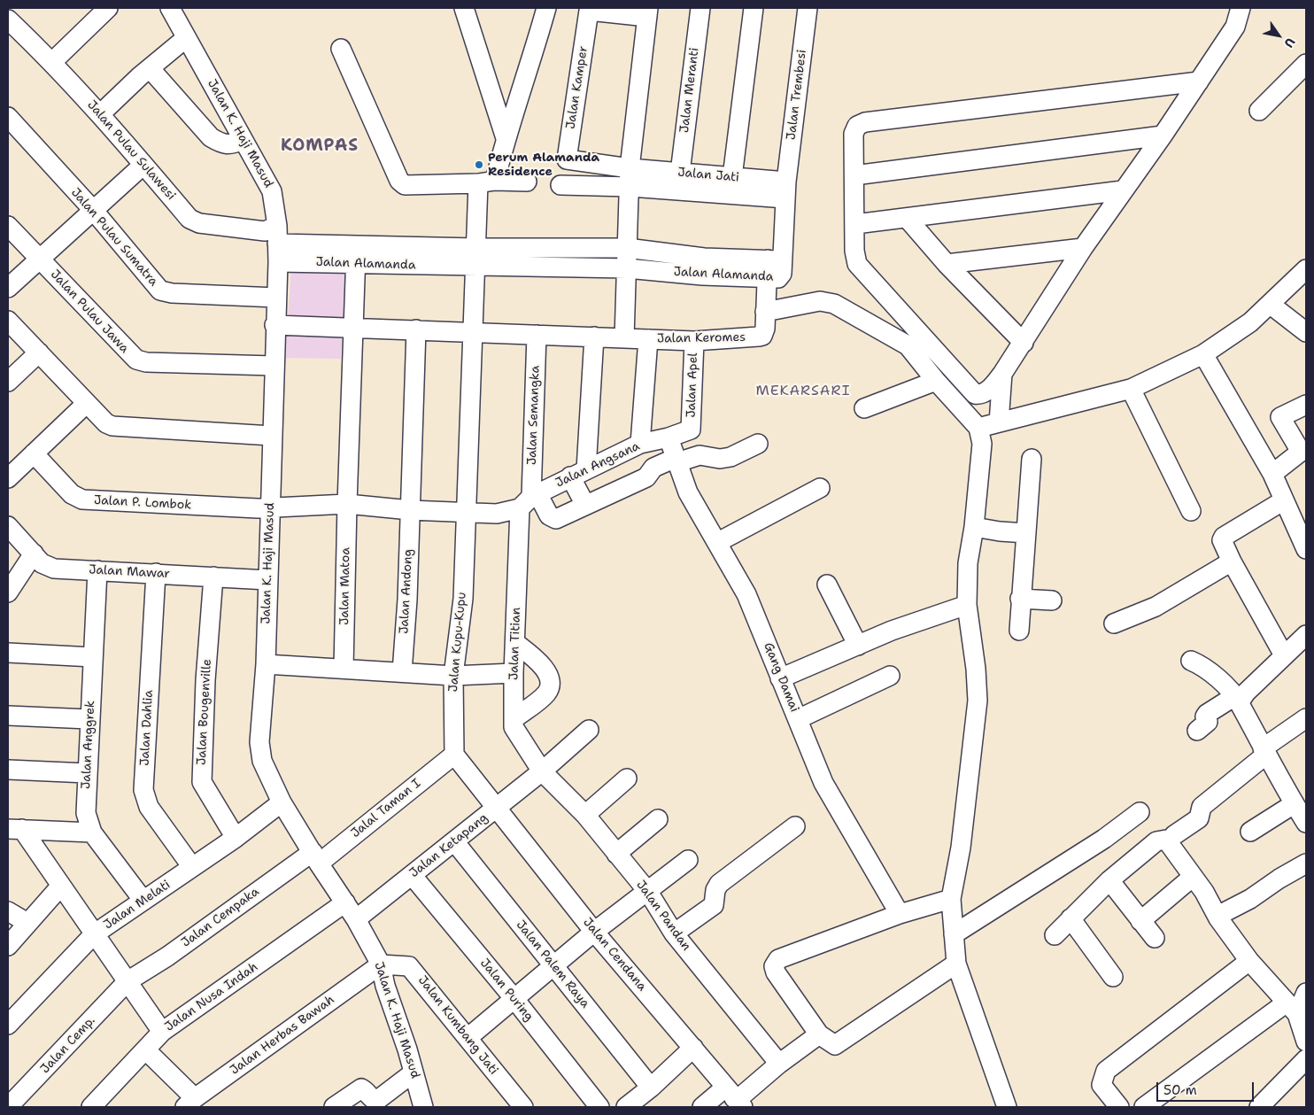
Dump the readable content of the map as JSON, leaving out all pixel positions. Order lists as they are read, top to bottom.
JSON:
{
  "streets": {
    "street": [
      "Jalan Kamper",
      "Jalan Meranti",
      "Jalan Trembesi",
      "Jalan K. Haji Masud",
      "Jalan Pulau Sulawesi",
      "Jalan Jati",
      "Jalan Pulau Sumatra",
      "Jalan Alamanda",
      "Jalan Pulau Jawa",
      "Jalan Keromes",
      "Jalan Apel",
      "Jalan Semangka",
      "Jalan Angsana",
      "Jalan P. Lombok",
      "Jalan Mawar",
      "Jalan Matoa",
      "Jalan Andong",
      "Jalan Kupu-Kupu",
      "Jalan Titian",
      "Gang Damai",
      "Jalan Bougenville",
      "Jalan Dahlia",
      "Jalan Anggrek",
      "Jalal Taman I",
      "Jalan Ketapang",
      "Jalan Melati",
      "Jalan Pandan",
      "Jalan Cempaka",
      "Jalan Cendana",
      "Jalan Palem Raya",
      "Jalan Puring",
      "Jalan Nusa Indah",
      "Jalan Kumbang Jati",
      "Jalan Herbas Bawah",
      "Jalan Cemp."
    ]
  },
  "crossings": [
    ["Jalan Kamper", "Jalan Jati"],
    ["Jalan Meranti", "Jalan Jati"],
    ["Jalan Trembesi", "Jalan Jati"],
    ["Jalan Trembesi", "Jalan Alamanda"],
    ["Jalan Trembesi", "Jalan Keromes"],
    ["Jalan K. Haji Masud", "Jalan Pulau Sulawesi"],
    ["Jalan K. Haji Masud", "Jalan Pulau Sumatra"],
    ["Jalan K. Haji Masud", "Jalan Alamanda"],
    ["Jalan K. Haji Masud", "Jalan Pulau Jawa"],
    ["Jalan K. Haji Masud", "Jalan Keromes"],
    ["Jalan K. Haji Masud", "Jalan P. Lombok"],
    ["Jalan K. Haji Masud", "Jalan Mawar"],
    ["Jalan K. Haji Masud", "Jalal Taman I"],
    ["Jalan K. Haji Masud", "Jalan Ketapang"],
    ["Jalan K. Haji Masud", "Jalan Melati"],
    ["Jalan K. Haji Masud", "Jalan Cempaka"],
    ["Jalan K. Haji Masud", "Jalan Nusa Indah"],
    ["Jalan K. Haji Masud", "Jalan Kumbang Jati"],
    ["Jalan K. Haji Masud", "Jalan Herbas Bawah"],
    ["Jalan Pulau Sulawesi", "Jalan Alamanda"],
    ["Jalan Alamanda", "Jalan Matoa"],
    ["Jalan Alamanda", "Jalan Kupu-Kupu"],
    ["Jalan Keromes", "Jalan Apel"],
    ["Jalan Keromes", "Jalan Semangka"],
    ["Jalan Keromes", "Jalan Matoa"],
    ["Jalan Keromes", "Jalan Andong"],
    ["Jalan Keromes", "Jalan Kupu-Kupu"],
    ["Jalan Apel", "Jalan Angsana"],
    ["Jalan Semangka", "Jalan Angsana"],
    ["Jalan Semangka", "Jalan Titian"],
    ["Jalan Angsana", "Jalan P. Lombok"],
    ["Jalan Angsana", "Jalan Andong"],
    ["Jalan Angsana", "Jalan Kupu-Kupu"],
    ["Jalan Angsana", "Jalan Titian"],
    ["Jalan Angsana", "Gang Damai"],
    ["Jalan P. Lombok", "Jalan Matoa"],
    ["Jalan P. Lombok", "Jalan Andong"],
    ["Jalan Mawar", "Jalan Bougenville"],
    ["Jalan Mawar", "Jalan Dahlia"],
    ["Jalan Mawar", "Jalan Anggrek"],
    ["Jalan Kupu-Kupu", "Jalal Taman I"],
    ["Jalan Titian", "Jalan Ketapang"],
    ["Jalan Titian", "Jalan Pandan"],
    ["Jalan Bougenville", "Jalan Melati"],
    ["Jalan Dahlia", "Jalan Melati"],
    ["Jalan Anggrek", "Jalan Melati"],
    ["Jalal Taman I", "Jalan Cempaka"],
    ["Jalan Ketapang", "Jalan Pandan"],
    ["Jalan Ketapang", "Jalan Cendana"],
    ["Jalan Ketapang", "Jalan Palem Raya"],
    ["Jalan Ketapang", "Jalan Puring"],
    ["Jalan Cempaka", "Jalan Cemp."],
    ["Jalan Kumbang Jati", "Jalan Herbas Bawah"]
  ],
  "districts": ["KOMPAS", "MEKARSARI"],
  "places": ["Perum Alamanda Residence"],
  "scale_bar": "50 m",
  "north": "bottom right"
}
